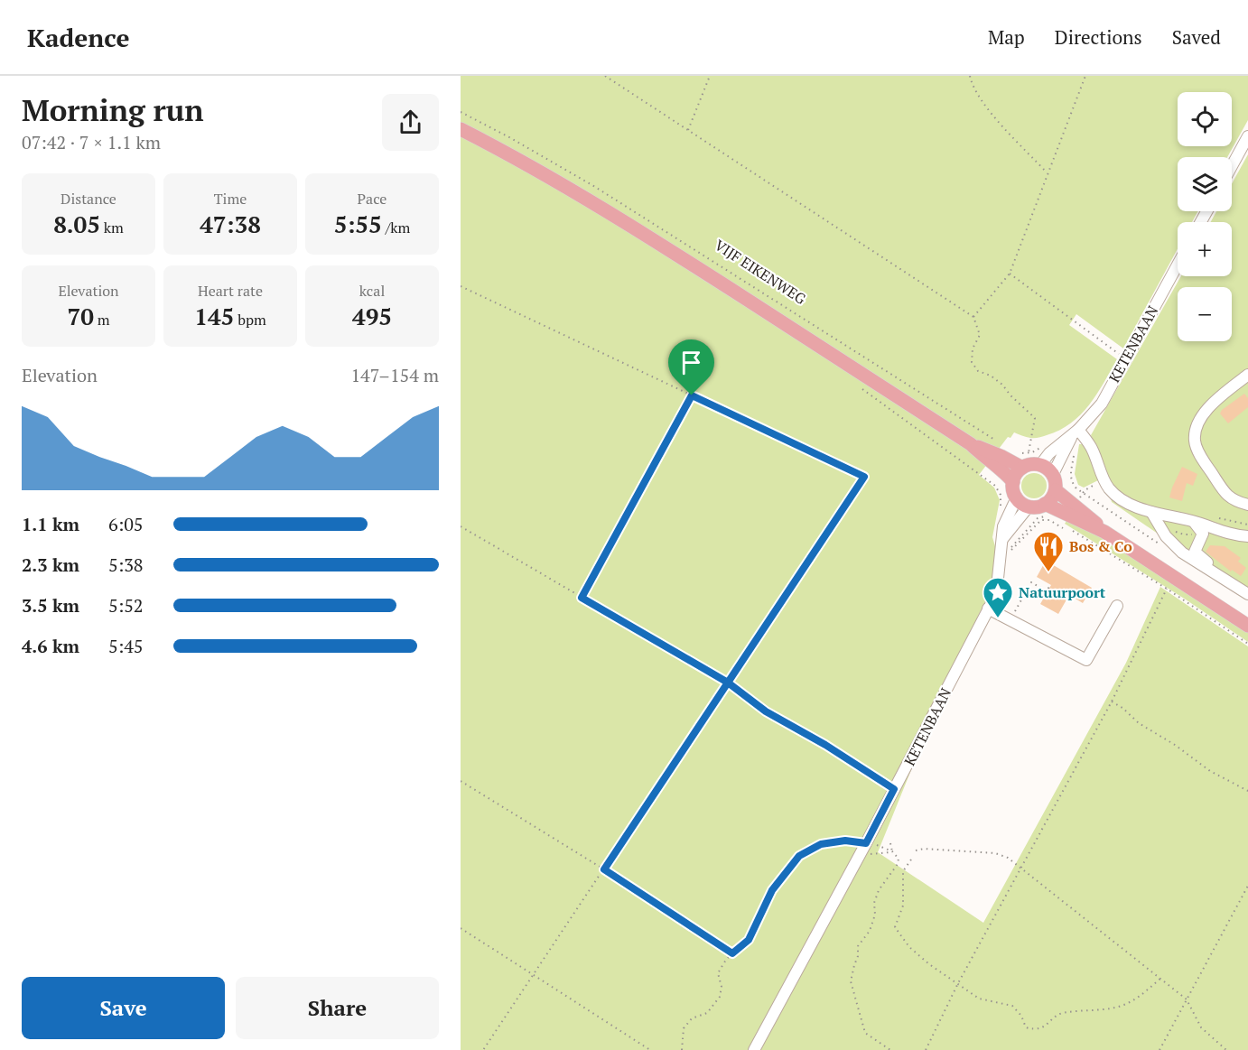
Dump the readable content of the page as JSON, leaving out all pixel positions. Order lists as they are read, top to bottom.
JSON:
{
  "streets": {
    "main road": ["VIJF EIKENWEG"],
    "street": ["KETENBAAN"]
  },
  "crossings": [
    ["VIJF EIKENWEG", "KETENBAAN"]
  ],
  "places": {
    "restaurant": ["Bos & Co"],
    "place": ["Natuurpoort"]
  },
  "page": {
    "header": "Kadence",
    "nav": ["Map", "Directions", "Saved"],
    "heading": ["Morning run", "07:42 · 7 × 1.1 km"],
    "map_buttons": ["+", "−"],
    "stats": [
      ["Distance", "8.05 km"],
      ["Time", "47:38"],
      ["Pace", "5:55 /km"],
      ["Elevation", "70 m"],
      ["Heart rate", "145 bpm"],
      ["kcal", "495"]
    ],
    "chart": ["Elevation", "147–154 m"],
    "list": [
      {
        "name": "1.1 km",
        "note": "6:05"
      },
      {
        "name": "2.3 km",
        "note": "5:38"
      },
      {
        "name": "3.5 km",
        "note": "5:52"
      },
      {
        "name": "4.6 km",
        "note": "5:45"
      }
    ],
    "buttons": ["Save", "Share"]
  }
}
